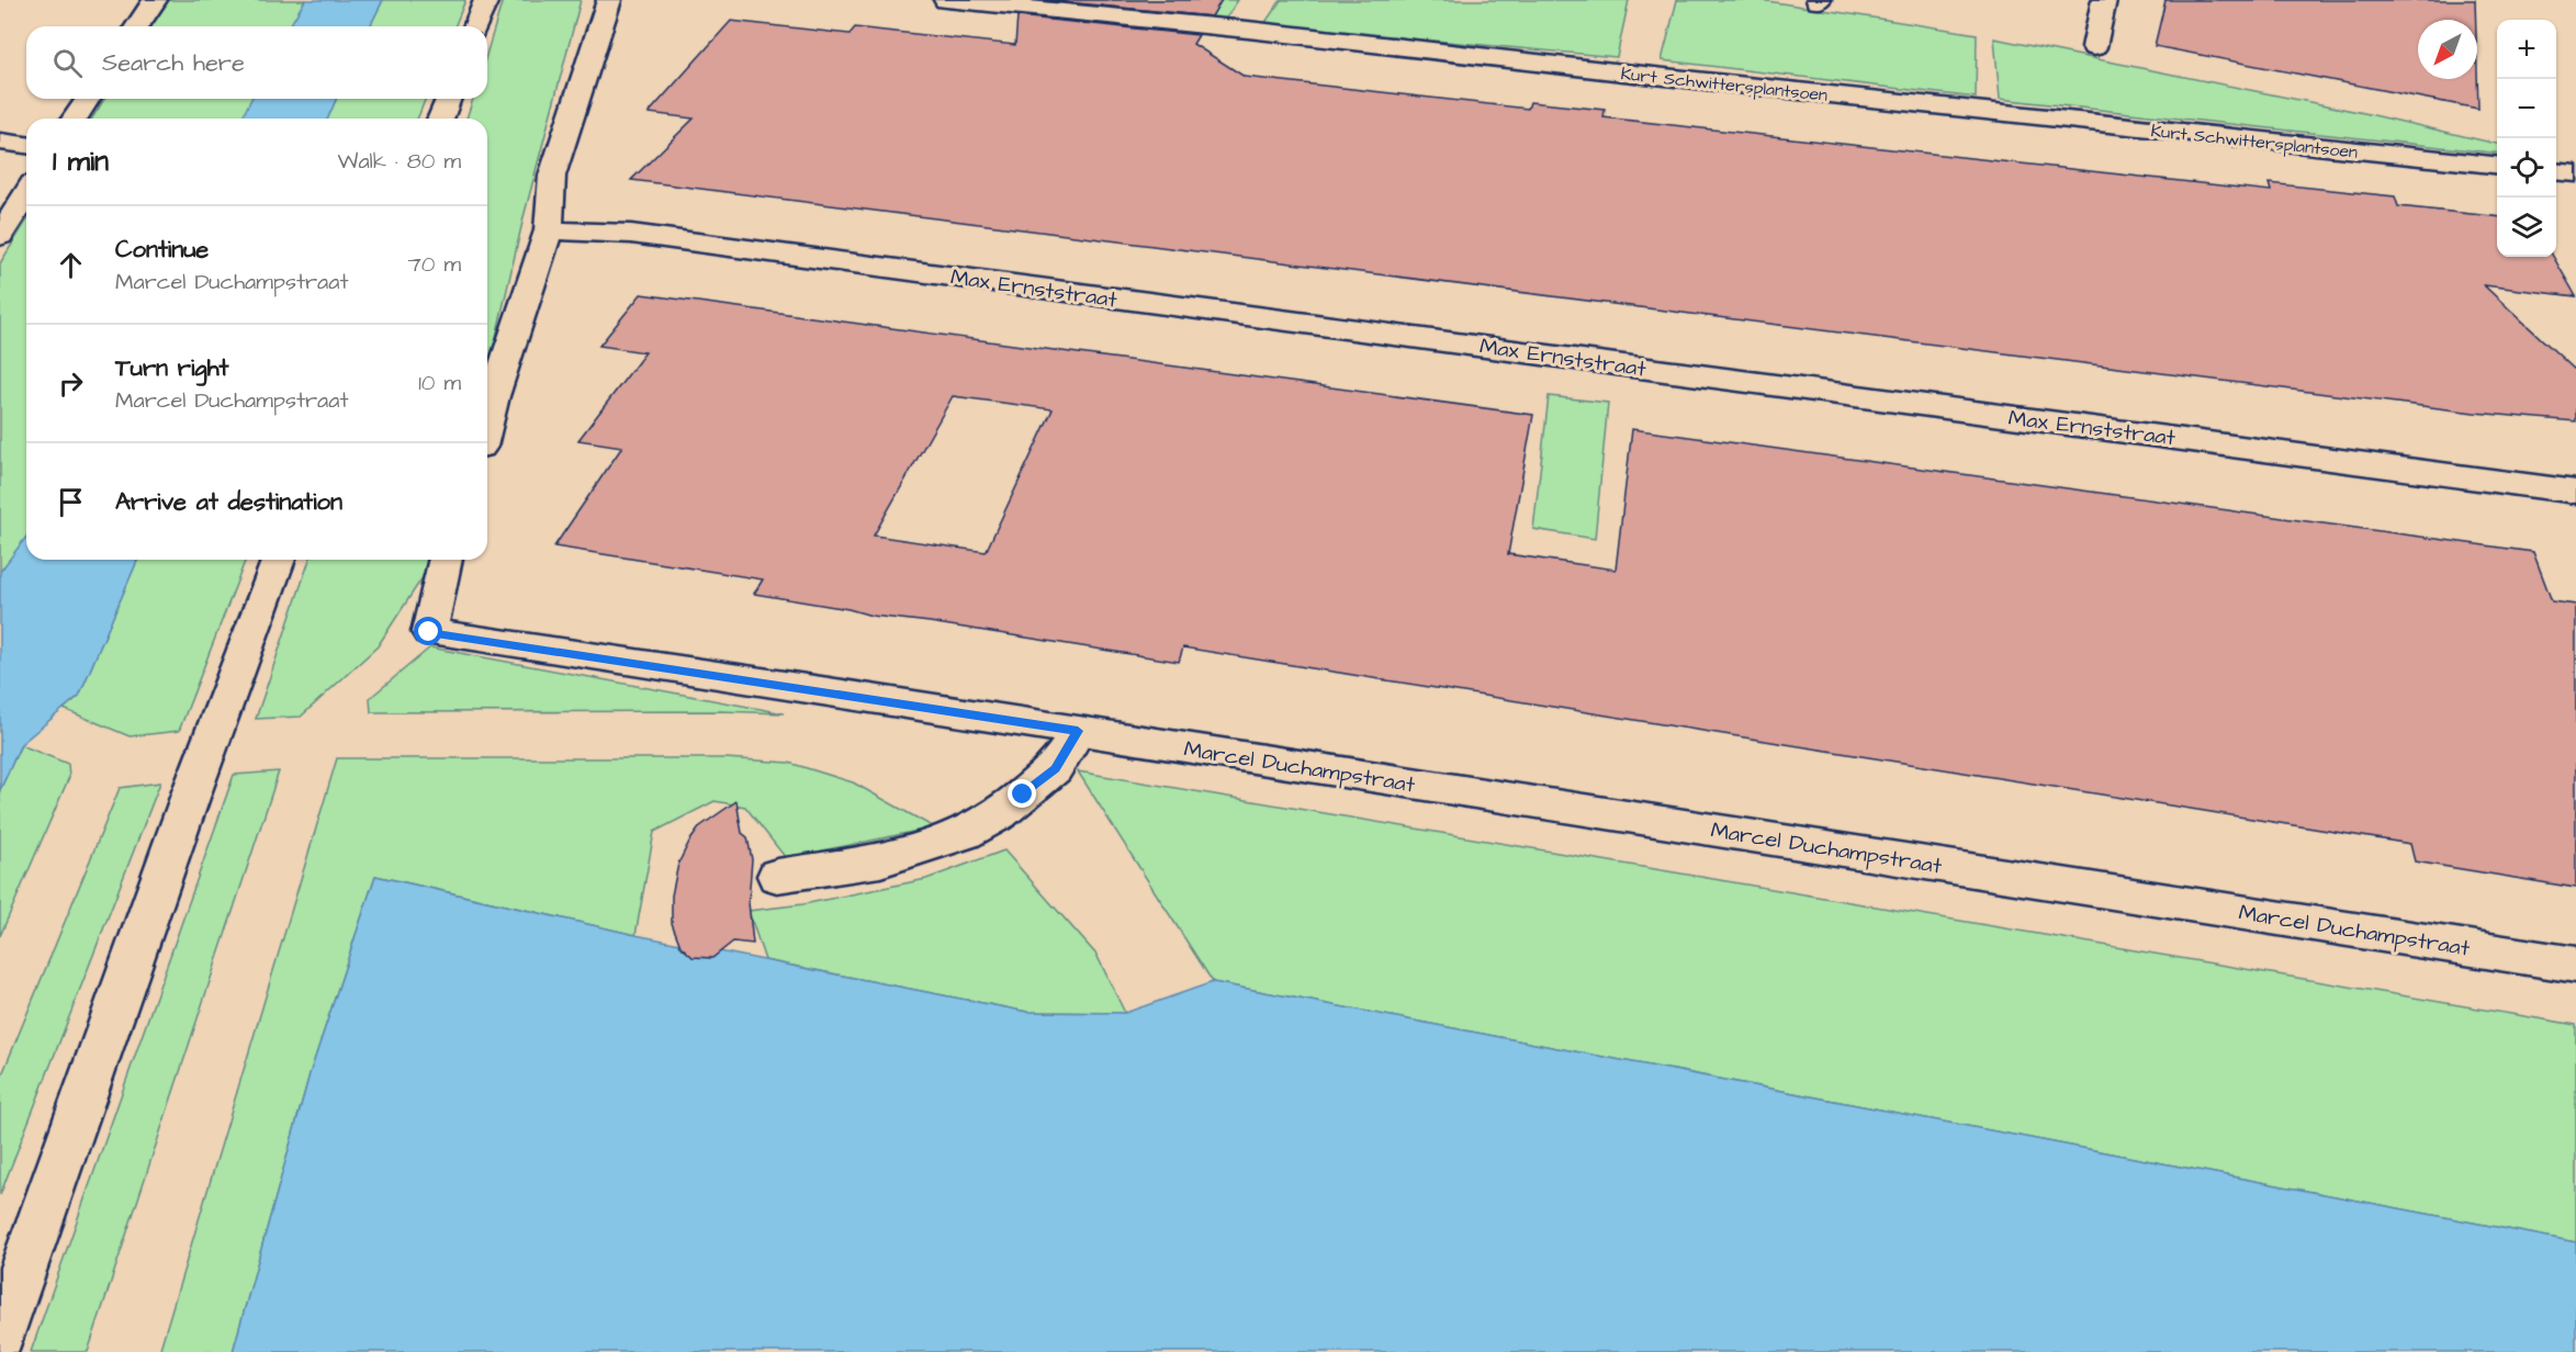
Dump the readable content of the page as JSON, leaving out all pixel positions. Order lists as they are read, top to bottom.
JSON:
{
  "streets": {
    "street": ["Kurt Schwittersplantsoen", "Max Ernststraat", "Marcel Duchampstraat"]
  },
  "north": "bottom left",
  "page": {
    "map_buttons": ["+", "−"],
    "search": "Search here",
    "heading": ["1 min", "Walk · 80 m"],
    "list": [
      ["Continue", "Marcel Duchampstraat", "70 m"],
      ["Turn right", "Marcel Duchampstraat", "10 m"],
      "Arrive at destination"
    ]
  }
}
